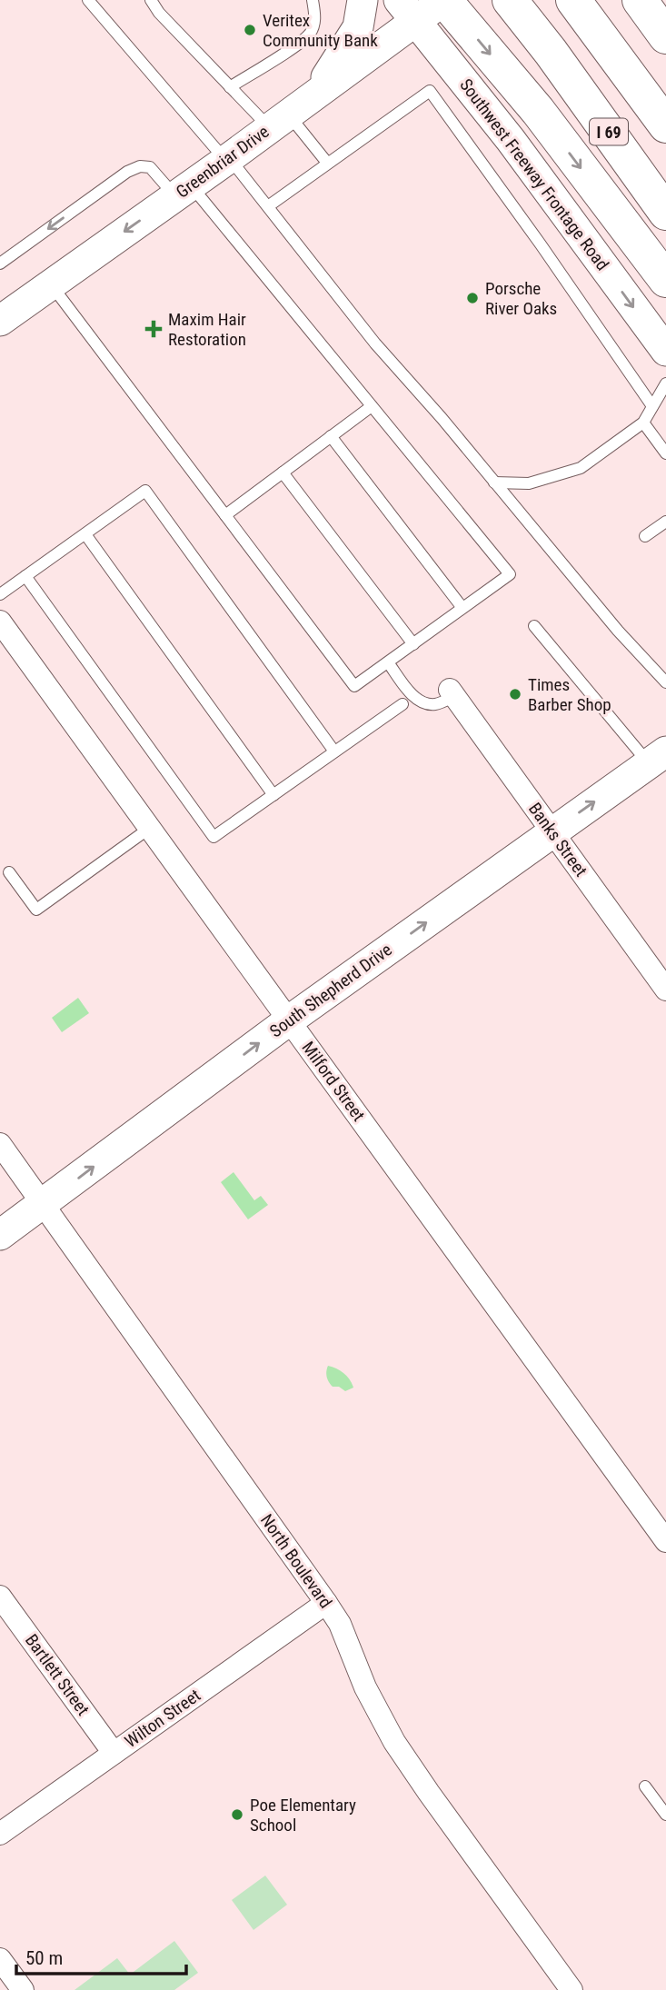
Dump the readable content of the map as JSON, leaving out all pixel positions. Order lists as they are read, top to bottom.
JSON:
{
  "streets": {
    "highway": ["I 69"],
    "main road": ["Greenbriar Drive", "Southwest Freeway Frontage Road", "South Shepherd Drive"],
    "street": [
      "Banks Street",
      "Milford Street",
      "North Boulevard",
      "Bartlett Street",
      "Wilton Street"
    ]
  },
  "crossings": [
    ["Greenbriar Drive", "Southwest Freeway Frontage Road"],
    ["Banks Street", "South Shepherd Drive"],
    ["South Shepherd Drive", "Milford Street"],
    ["South Shepherd Drive", "North Boulevard"],
    ["North Boulevard", "Wilton Street"],
    ["Bartlett Street", "Wilton Street"]
  ],
  "one_way": ["Southwest Freeway Frontage Road", "South Shepherd Drive"],
  "places": {
    "other": [
      "Veritex Community Bank",
      "Porsche River Oaks",
      "Times Barber Shop",
      "Poe Elementary School"
    ],
    "health": ["Maxim Hair Restoration"]
  },
  "scale_bar": "50 m"
}
